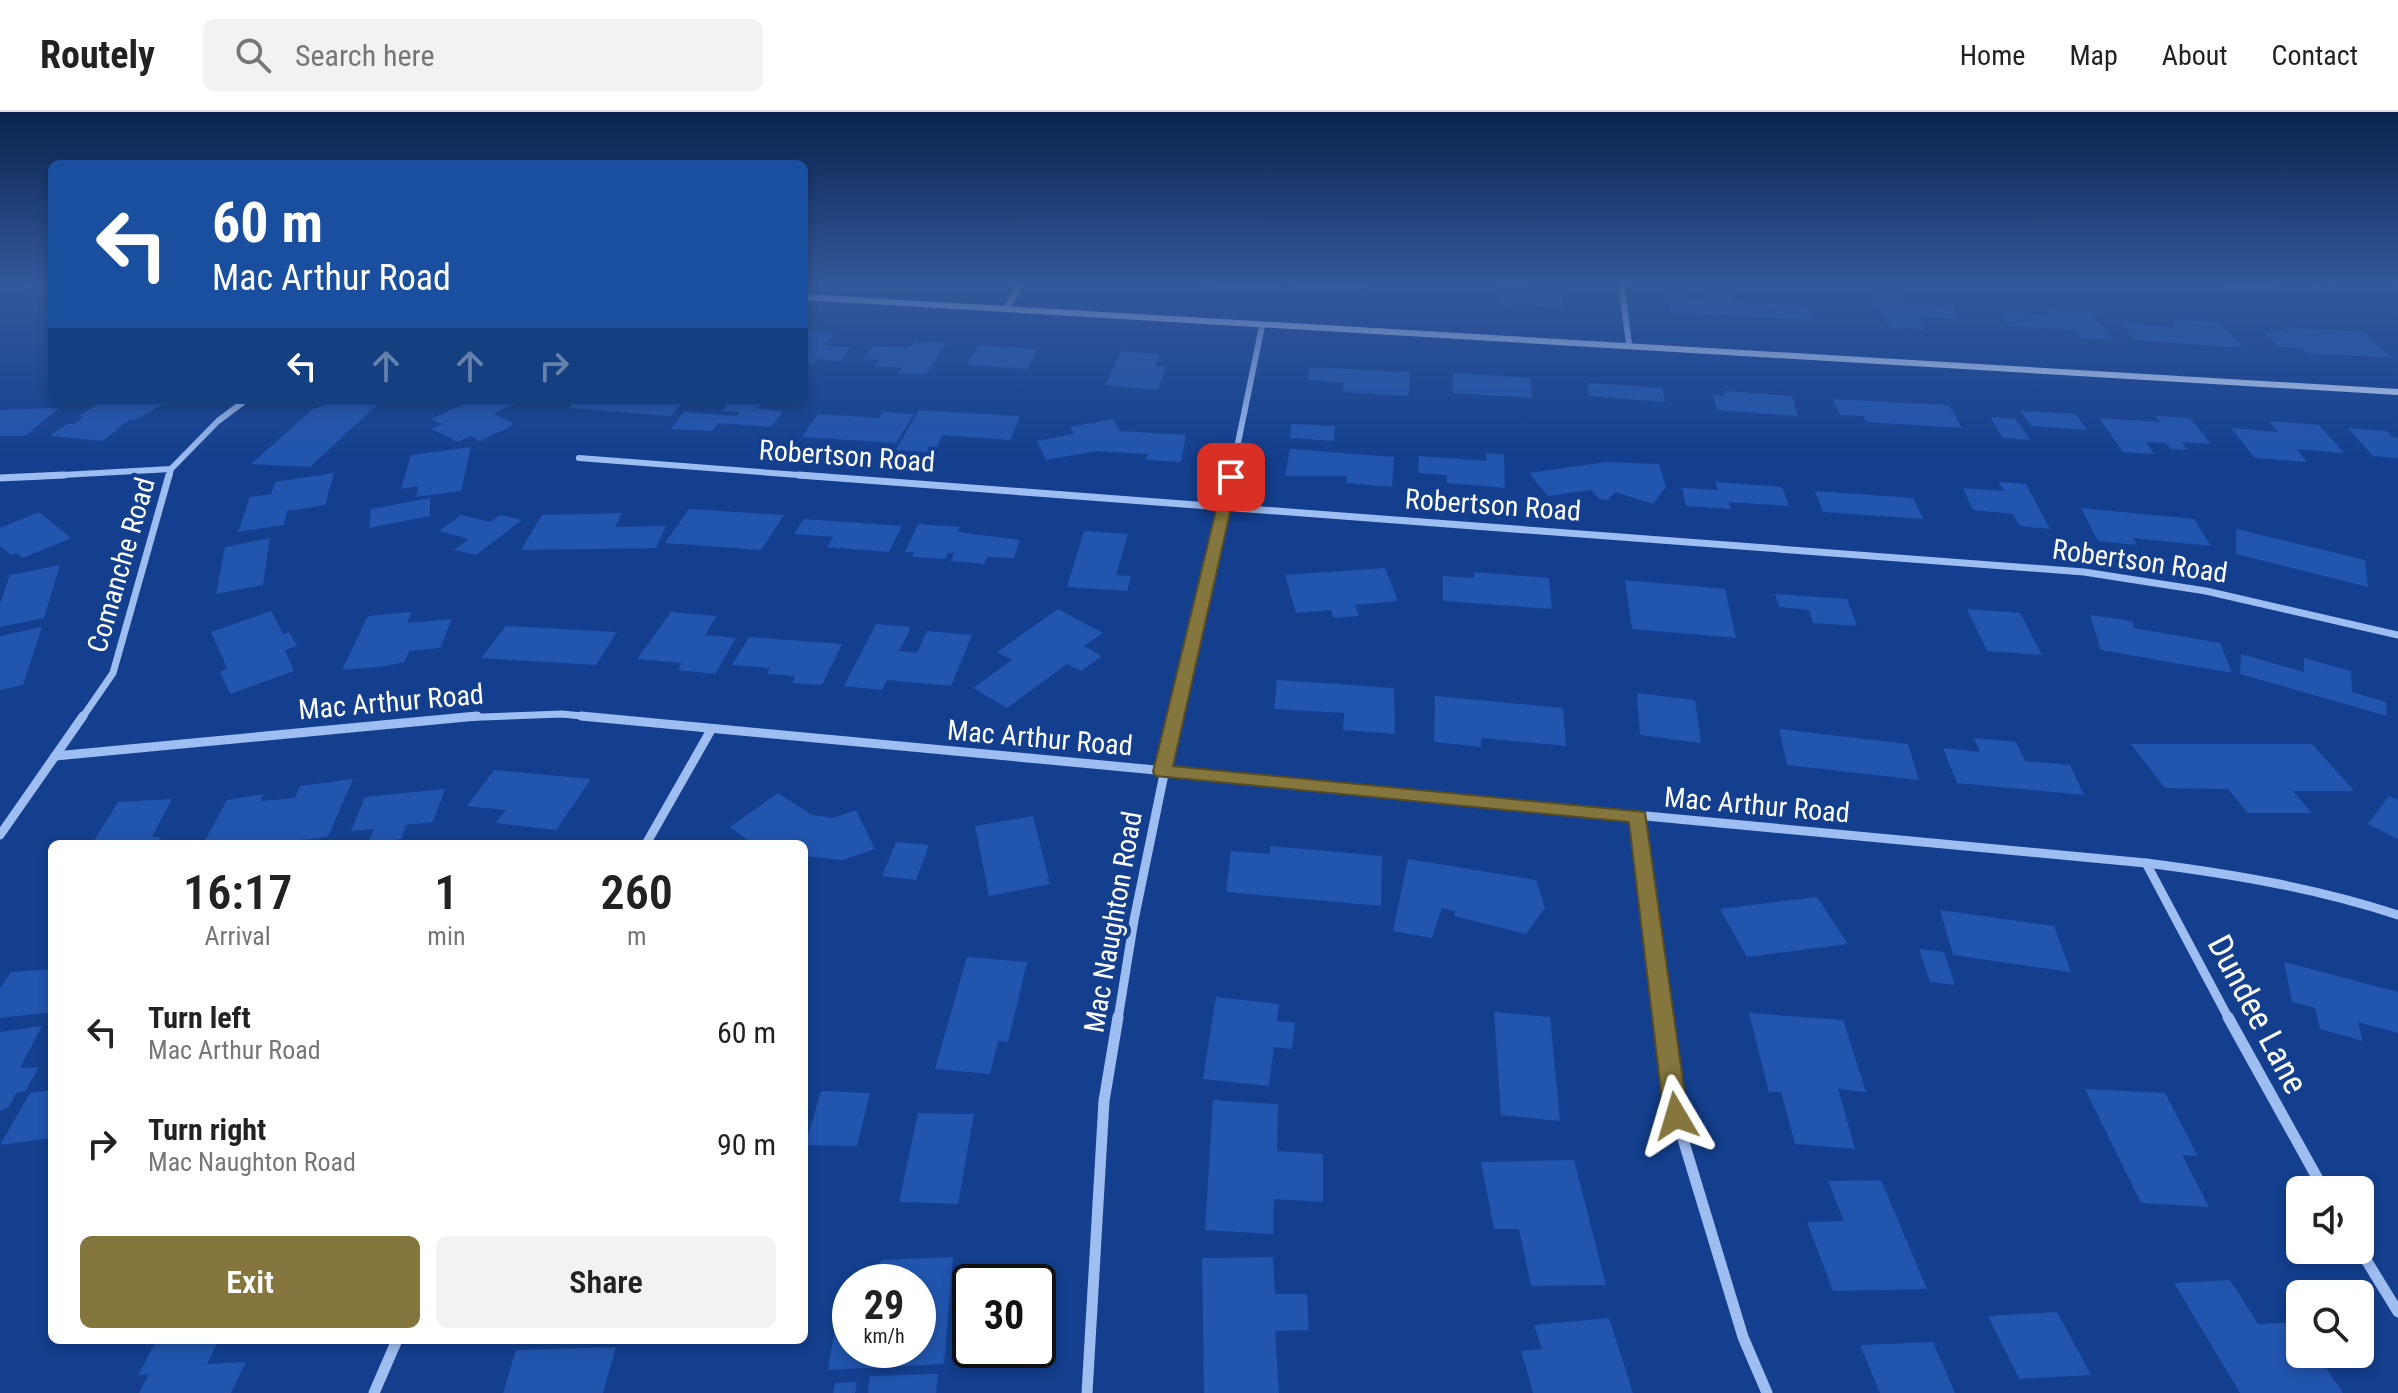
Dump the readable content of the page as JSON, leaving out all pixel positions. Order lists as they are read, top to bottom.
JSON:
{
  "streets": {
    "street": [
      "Robertson Road",
      "Comanche Road",
      "Mac Arthur Road",
      "Mac Naughton Road",
      "Dundee Lane"
    ]
  },
  "crossings": [
    ["Robertson Road", "Mac Naughton Road"],
    ["Comanche Road", "Mac Arthur Road"],
    ["Mac Arthur Road", "Mac Naughton Road"],
    ["Mac Arthur Road", "Dundee Lane"]
  ],
  "page": {
    "header": "Routely",
    "search": "Search here",
    "nav": [
      "Home",
      "Map",
      "About",
      "Contact"
    ],
    "turn": ["60 m", "Mac Arthur Road"],
    "eta": [
      "16:17",
      "Arrival",
      "1",
      "min",
      "260",
      "m"
    ],
    "list": [
      {
        "name": "Turn left",
        "note": "Mac Arthur Road",
        "value": "60 m"
      },
      {
        "name": "Turn right",
        "note": "Mac Naughton Road",
        "value": "90 m"
      }
    ],
    "buttons": ["Exit", "Share"],
    "speed": "29 km/h",
    "limit": "30"
  }
}
